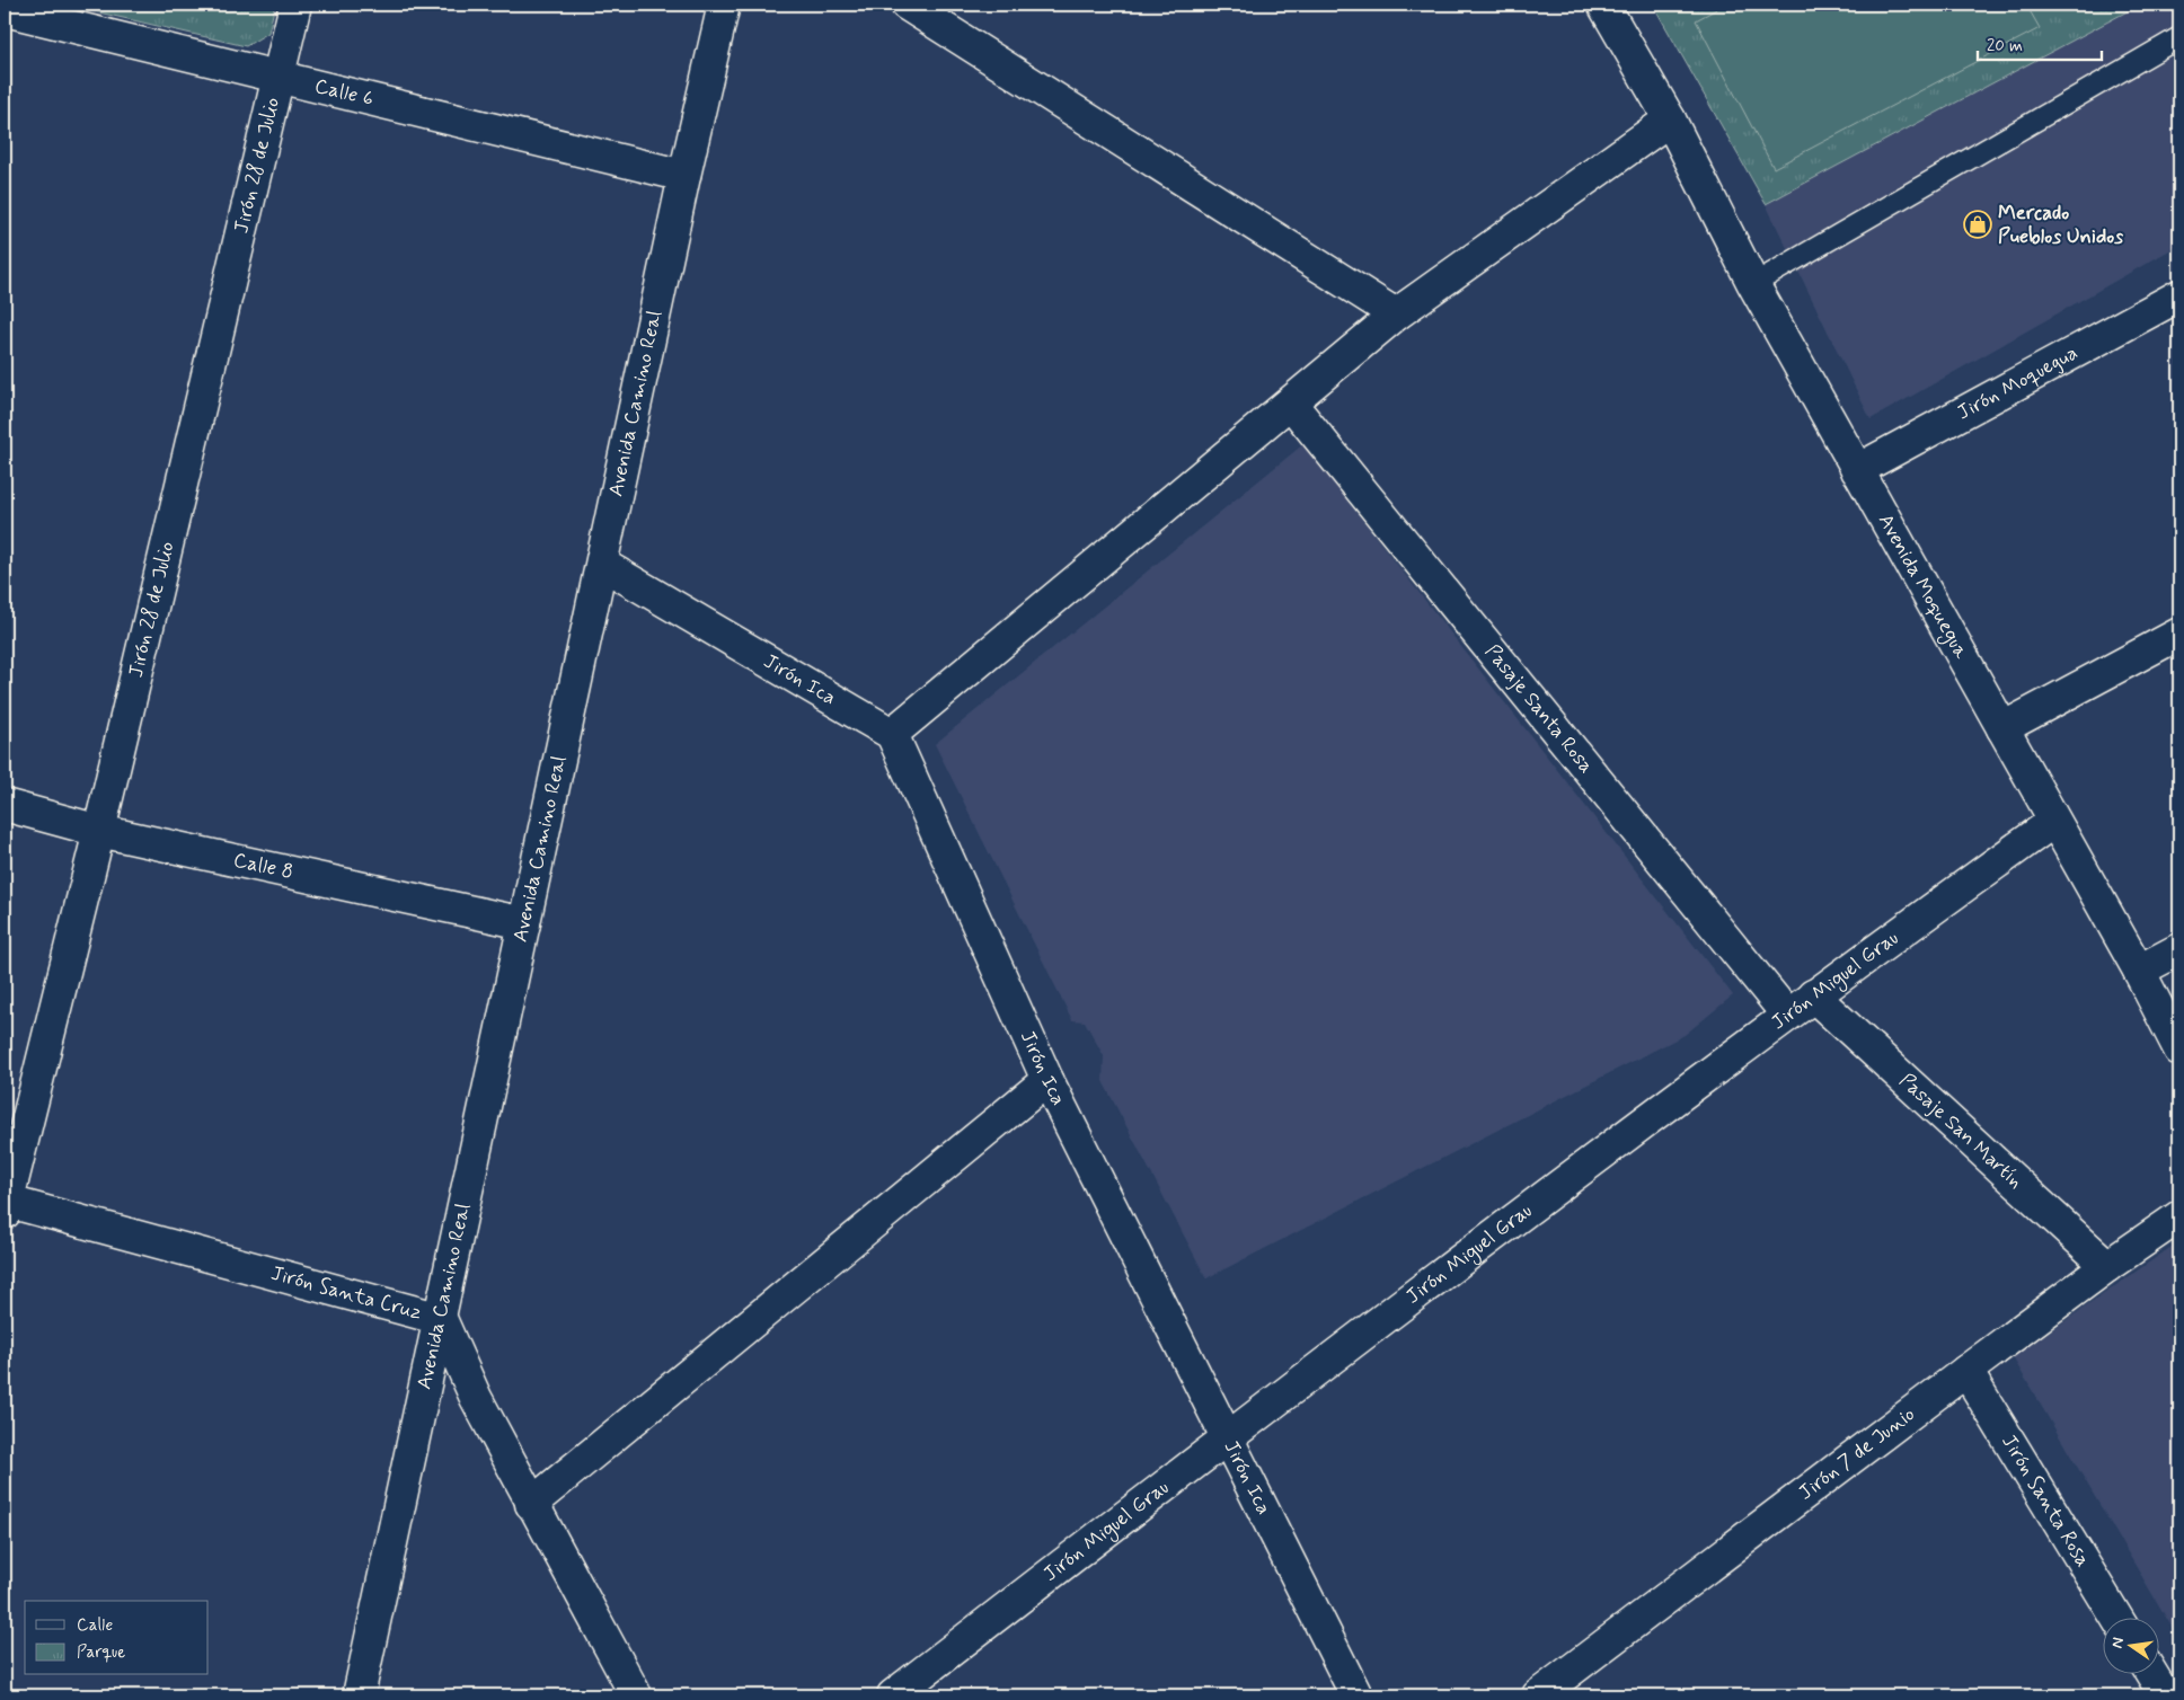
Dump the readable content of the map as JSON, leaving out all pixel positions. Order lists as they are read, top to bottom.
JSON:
{
  "streets": {
    "street": [
      "Calle 6",
      "Jirón 28 de Julio",
      "Jirón Moquegua",
      "Avenida Camino Real",
      "Avenida Moquegua",
      "Jirón Ica",
      "Pasaje Santa Rosa",
      "Calle 8",
      "Jirón Miguel Grau",
      "Pasaje San Martín",
      "Jirón Santa Cruz",
      "Jirón 7 de Junio",
      "Jirón Santa Rosa"
    ]
  },
  "crossings": [
    ["Calle 6", "Jirón 28 de Julio"],
    ["Calle 6", "Avenida Camino Real"],
    ["Jirón 28 de Julio", "Calle 8"],
    ["Jirón 28 de Julio", "Jirón Santa Cruz"],
    ["Jirón Moquegua", "Avenida Moquegua"],
    ["Avenida Camino Real", "Jirón Ica"],
    ["Avenida Camino Real", "Calle 8"],
    ["Avenida Camino Real", "Jirón Santa Cruz"],
    ["Avenida Moquegua", "Jirón Miguel Grau"],
    ["Jirón Ica", "Jirón Miguel Grau"],
    ["Pasaje Santa Rosa", "Jirón Miguel Grau"],
    ["Jirón Miguel Grau", "Pasaje San Martín"],
    ["Pasaje San Martín", "Jirón 7 de Junio"],
    ["Jirón 7 de Junio", "Jirón Santa Rosa"]
  ],
  "places": {
    "shop": ["Mercado Pueblos Unidos"]
  },
  "legend": ["Calle", "Parque"],
  "scale_bar": "20 m",
  "north": "left"
}
